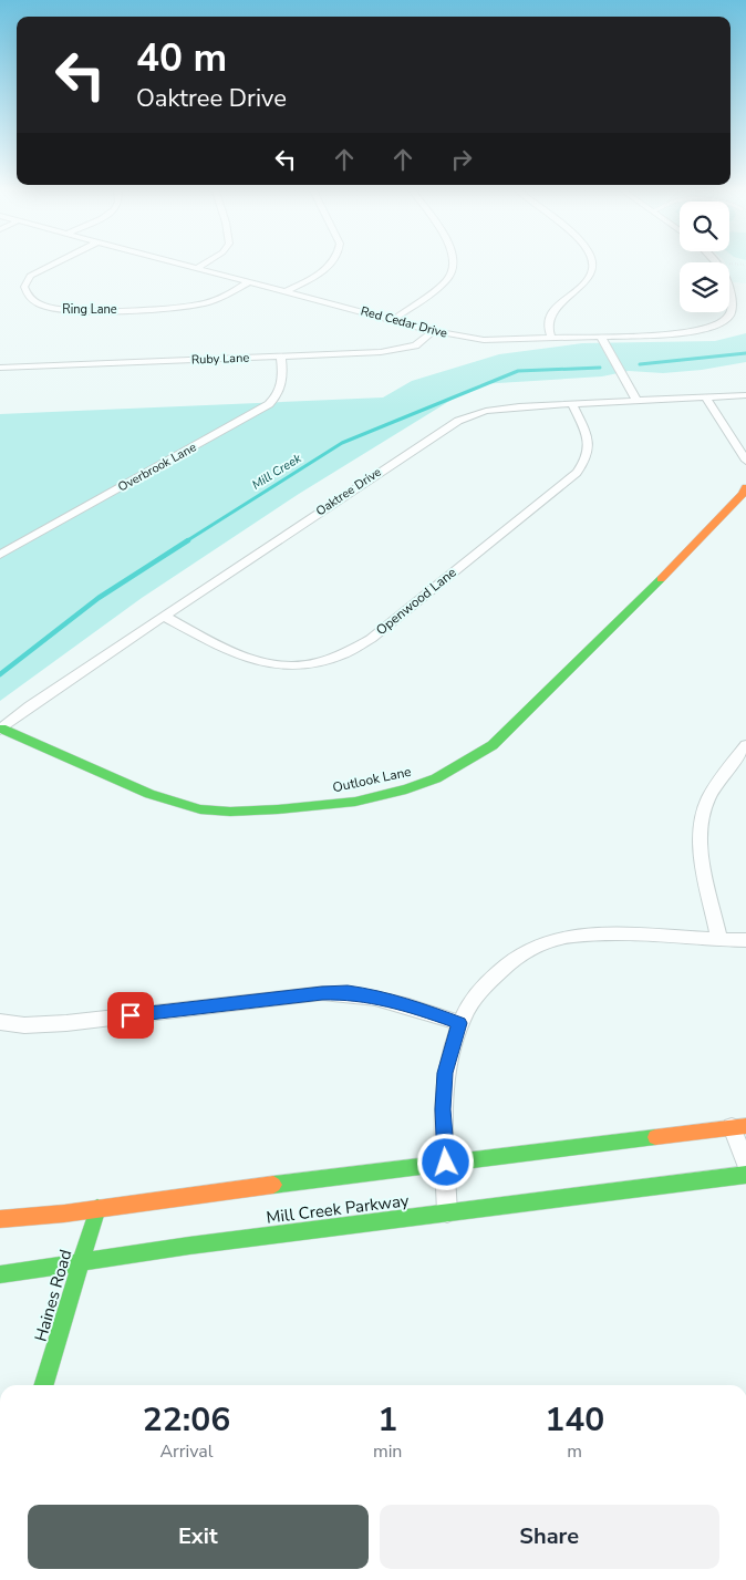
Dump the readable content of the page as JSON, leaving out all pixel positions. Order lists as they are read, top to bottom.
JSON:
{
  "streets": {
    "street": [
      "Ring Lane",
      "Red Cedar Drive",
      "Ruby Lane",
      "Overbrook Lane",
      "Oaktree Drive",
      "Openwood Lane",
      "Outlook Lane",
      "Mill Creek Parkway",
      "Haines Road"
    ]
  },
  "crossings": [
    ["Ring Lane", "Red Cedar Drive"],
    ["Red Cedar Drive", "Ruby Lane"],
    ["Ruby Lane", "Overbrook Lane"],
    ["Oaktree Drive", "Openwood Lane"],
    ["Oaktree Drive", "Outlook Lane"],
    ["Mill Creek Parkway", "Haines Road"]
  ],
  "water": ["Mill Creek"],
  "page": {
    "turn": ["40 m", "Oaktree Drive"],
    "eta": [
      "22:06",
      "Arrival",
      "1",
      "min",
      "140",
      "m"
    ],
    "buttons": ["Exit", "Share"]
  }
}
